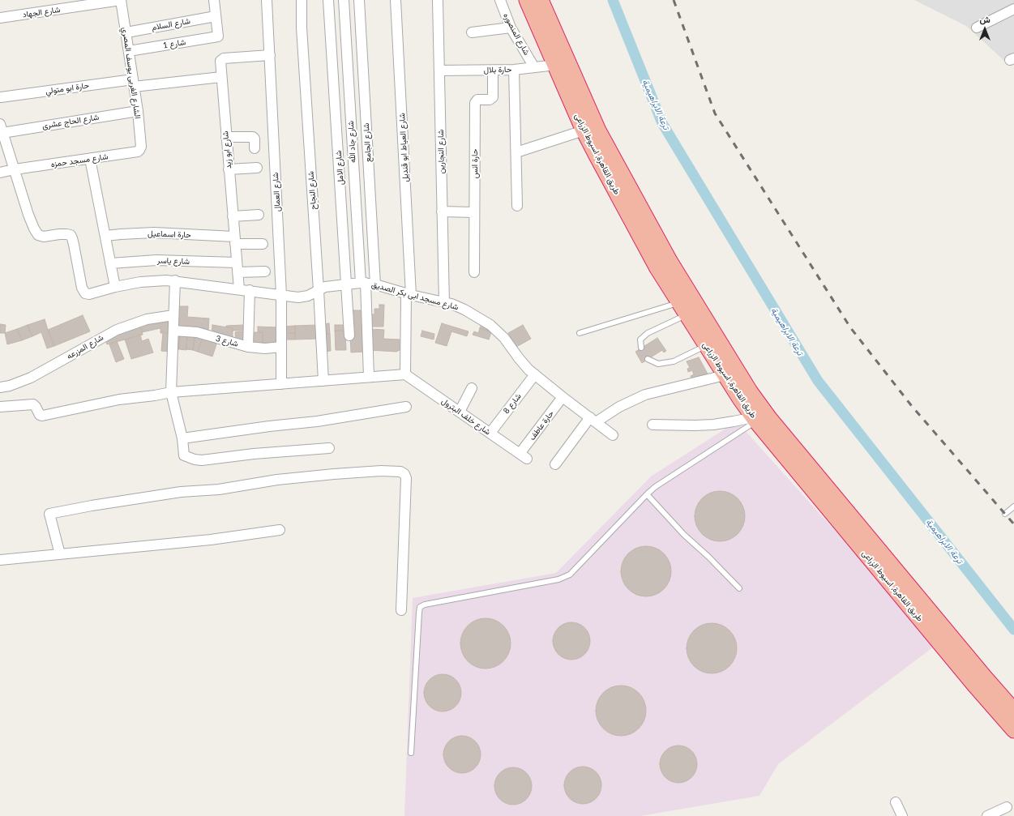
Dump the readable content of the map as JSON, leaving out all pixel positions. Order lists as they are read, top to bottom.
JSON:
{
  "streets": {
    "highway": ["طريق القاهرة, اسيوط الزراعى"],
    "street": [
      "شارع الجهاد",
      "شارع السلام",
      "شارع المنصوره",
      "شارع 1",
      "حارة بلال",
      "الشارع الغربى يوسف المصري",
      "حارة ابو متولي",
      "شارع الحاج عشرى",
      "شارع جاد الله",
      "شارع الجامع",
      "شارع العياط ابو قنديل",
      "شارع ابو زيد",
      "شارع النجارين",
      "شارع مسجد حمزه",
      "حارة انس",
      "شارع الامل",
      "شارع النجاح",
      "شارع العمال",
      "حارة اسماعيل",
      "شارع ياسر",
      "شارع مسجد ابى بكر الصديق",
      "شارع 3",
      "شارع المزرعه",
      "شارع 8",
      "شارع خلف البترول",
      "حارة عاطف"
    ]
  },
  "crossings": [
    ["شارع الجهاد", "الشارع الغربى يوسف المصري"],
    ["شارع السلام", "شارع 1"],
    ["شارع السلام", "الشارع الغربى يوسف المصري"],
    ["شارع المنصوره", "حارة بلال"],
    ["شارع 1", "الشارع الغربى يوسف المصري"],
    ["حارة بلال", "شارع النجارين"],
    ["حارة بلال", "طريق القاهرة, اسيوط الزراعى"],
    ["حارة بلال", "حارة انس"],
    ["الشارع الغربى يوسف المصري", "حارة ابو متولي"],
    ["الشارع الغربى يوسف المصري", "شارع الحاج عشرى"],
    ["الشارع الغربى يوسف المصري", "شارع مسجد حمزه"],
    ["حارة ابو متولي", "شارع ابو زيد"],
    ["شارع جاد الله", "شارع الجامع"],
    ["شارع جاد الله", "شارع مسجد ابى بكر الصديق"],
    ["شارع الجامع", "شارع مسجد ابى بكر الصديق"],
    ["شارع العياط ابو قنديل", "شارع مسجد ابى بكر الصديق"],
    ["شارع العياط ابو قنديل", "شارع خلف البترول"],
    ["شارع ابو زيد", "شارع العمال"],
    ["شارع ابو زيد", "حارة اسماعيل"],
    ["شارع ابو زيد", "شارع ياسر"],
    ["شارع ابو زيد", "شارع مسجد ابى بكر الصديق"],
    ["شارع النجارين", "شارع مسجد ابى بكر الصديق"],
    ["شارع مسجد حمزه", "شارع مسجد ابى بكر الصديق"],
    ["شارع الامل", "شارع مسجد ابى بكر الصديق"],
    ["شارع النجاح", "شارع مسجد ابى بكر الصديق"],
    ["شارع العمال", "شارع مسجد ابى بكر الصديق"],
    ["شارع العمال", "شارع 3"],
    ["شارع مسجد ابى بكر الصديق", "شارع 8"],
    ["شارع مسجد ابى بكر الصديق", "حارة عاطف"],
    ["شارع 8", "شارع خلف البترول"],
    ["شارع خلف البترول", "حارة عاطف"]
  ],
  "water": ["ترعة الابراهيمية"],
  "north": "top"
}
